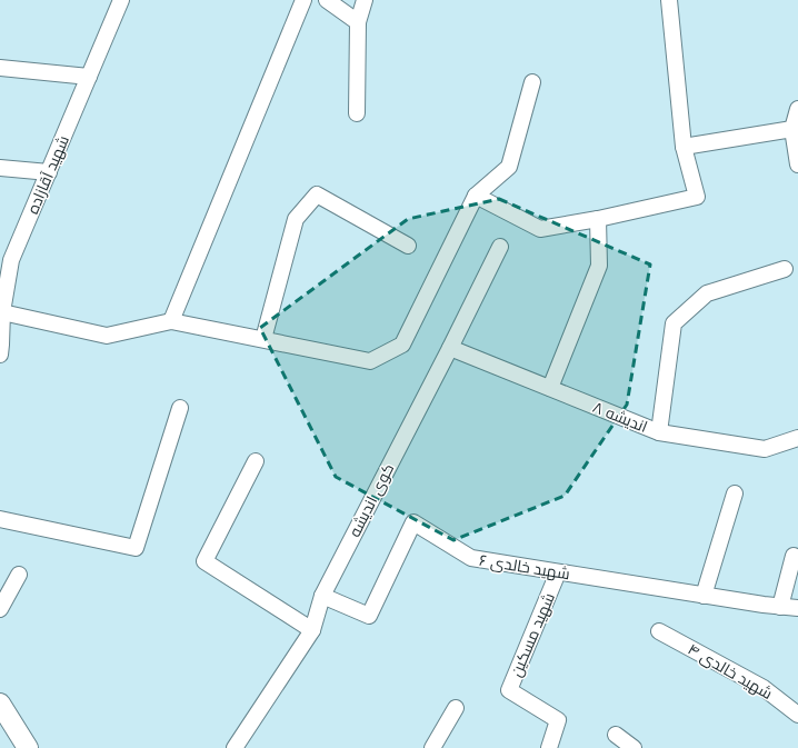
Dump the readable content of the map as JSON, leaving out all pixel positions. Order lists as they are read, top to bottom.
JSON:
{
  "streets": {
    "street": [
      "شهید آقازاده",
      "اندیشه ۸",
      "کوی اندیشه",
      "شهید خالدی ۶",
      "شهید مسکین",
      "شهید خالدی ۴"
    ]
  },
  "crossings": [
    ["اندیشه ۸", "کوی اندیشه"],
    ["کوی اندیشه", "شهید خالدی ۶"],
    ["شهید خالدی ۶", "شهید مسکین"]
  ]
}
